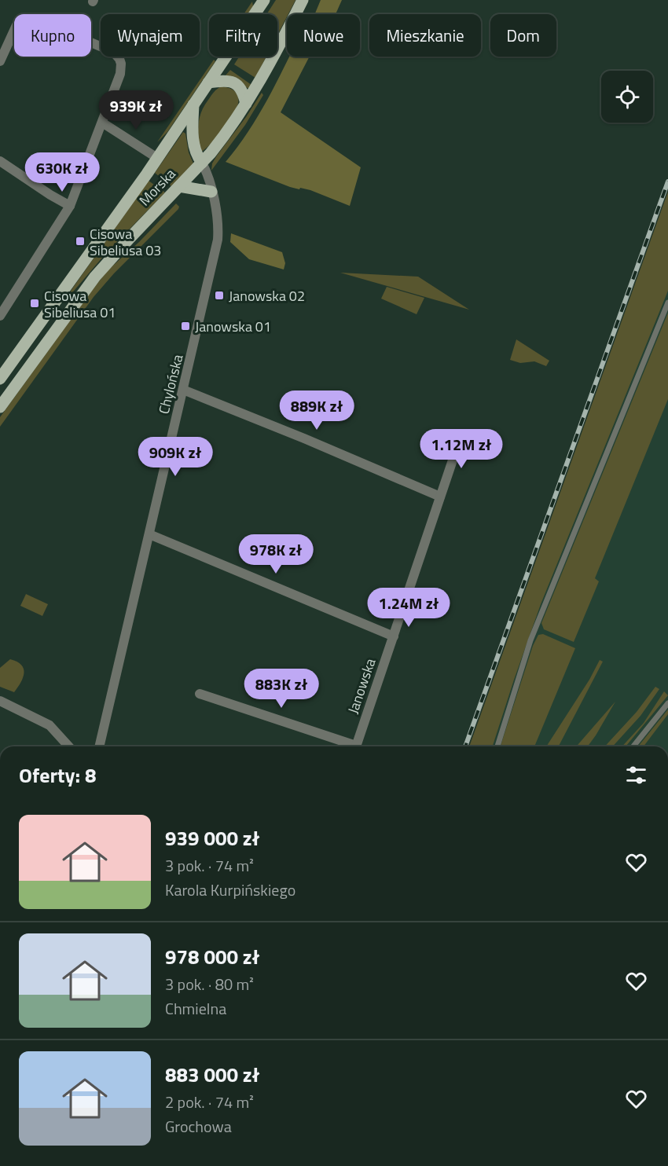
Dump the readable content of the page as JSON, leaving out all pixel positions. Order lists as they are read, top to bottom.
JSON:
{
  "streets": {
    "main road": ["Morska"],
    "street": ["Chylońska", "Janowska"]
  },
  "crossings": [
    ["Morska", "Chylońska"]
  ],
  "places": {
    "transit": [
      "Cisowa Sibeliusa 03",
      "Janowska 02",
      "Cisowa Sibeliusa 01",
      "Janowska 01"
    ]
  },
  "page": {
    "chip": [
      "Kupno",
      "Wynajem",
      "Filtry",
      "Nowe",
      "Mieszkanie",
      "Dom"
    ],
    "price": [
      "939K zł",
      "630K zł",
      "889K zł",
      "1.12M zł",
      "909K zł",
      "978K zł",
      "1.24M zł",
      "883K zł"
    ],
    "heading": "Oferty: 8",
    "list": [
      {
        "name": "939 000 zł",
        "note": "3 pok. · 74 m² · Karola Kurpińskiego"
      },
      {
        "name": "978 000 zł",
        "note": "3 pok. · 80 m² · Chmielna"
      },
      {
        "name": "883 000 zł",
        "note": "2 pok. · 74 m² · Grochowa"
      }
    ]
  }
}
